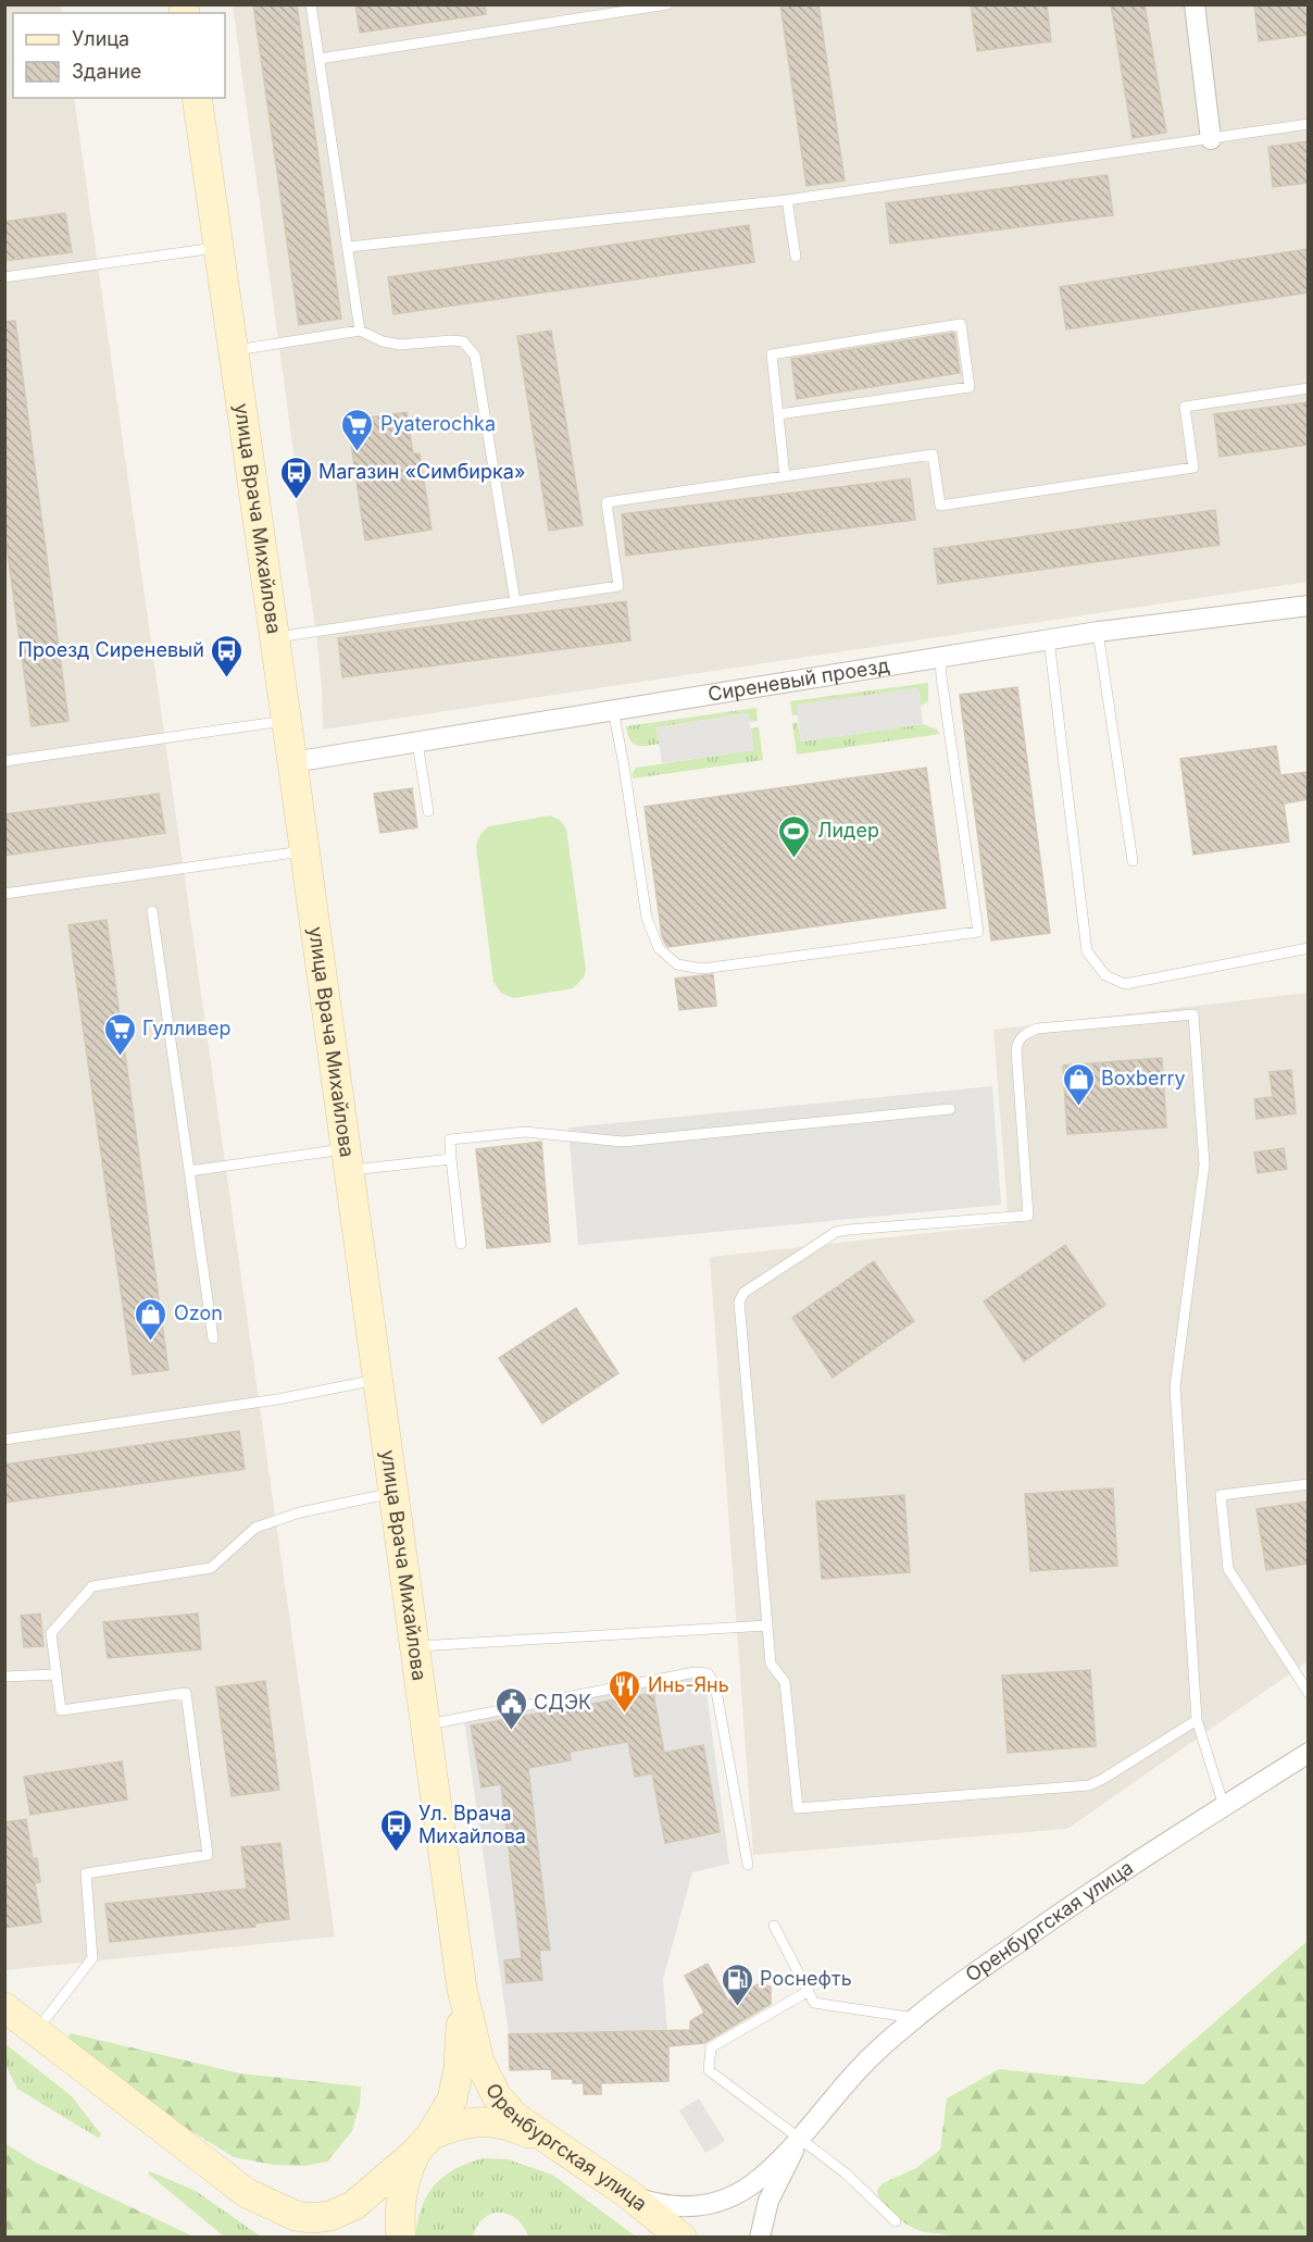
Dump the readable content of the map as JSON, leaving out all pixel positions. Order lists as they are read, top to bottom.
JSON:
{
  "streets": {
    "main road": ["улица Врача Михайлова", "Оренбургская улица"],
    "street": ["Сиреневый проезд"]
  },
  "crossings": [
    ["улица Врача Михайлова", "Сиреневый проезд"],
    ["улица Врача Михайлова", "Оренбургская улица"]
  ],
  "places": {
    "supermarket": ["Pyaterochka", "Гулливер"],
    "bus stop": ["Магазин «Симбирка»", "Проезд Сиреневый", "Ул. Врача Михайлова"],
    "sports": ["Лидер"],
    "shop": ["Boxberry", "Ozon"],
    "restaurant": ["Инь-Янь"],
    "public building": ["СДЭК"],
    "fuel station": ["Роснефть"]
  },
  "legend": ["Улица", "Здание"]
}
